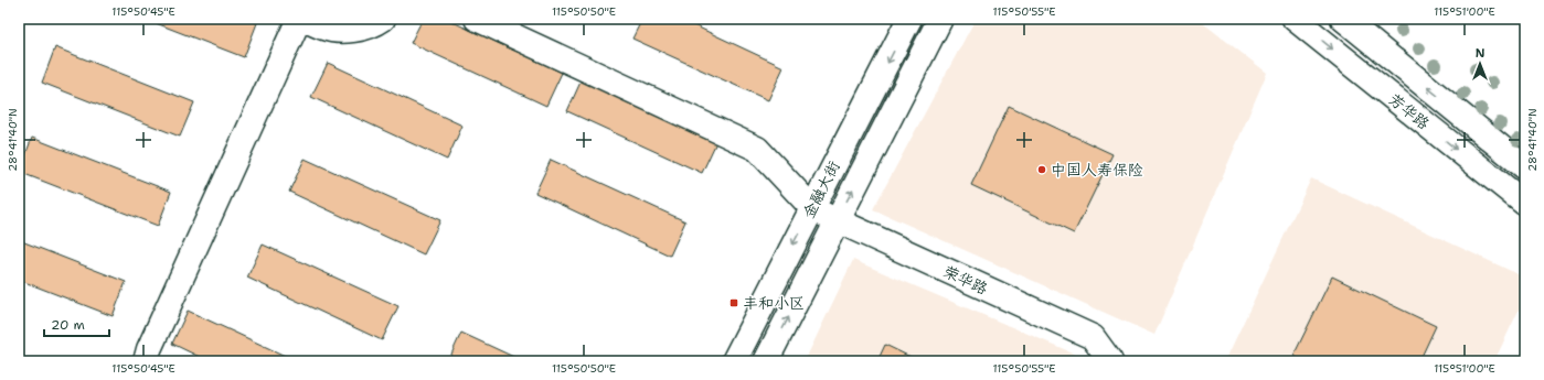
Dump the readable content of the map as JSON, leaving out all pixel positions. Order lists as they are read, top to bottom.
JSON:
{
  "streets": {
    "street": ["芳华路", "金融大街", "荣华路"]
  },
  "crossings": [
    ["金融大街", "荣华路"]
  ],
  "places": {
    "other": ["中国人寿保险"],
    "transit": ["丰和小区"]
  },
  "scale_bar": "20 m",
  "north": "top",
  "coordinates": [
    "115°50'45\"E",
    "115°50'50\"E",
    "115°50'55\"E",
    "115°51'00\"E",
    "28°41'40\"N"
  ]
}
